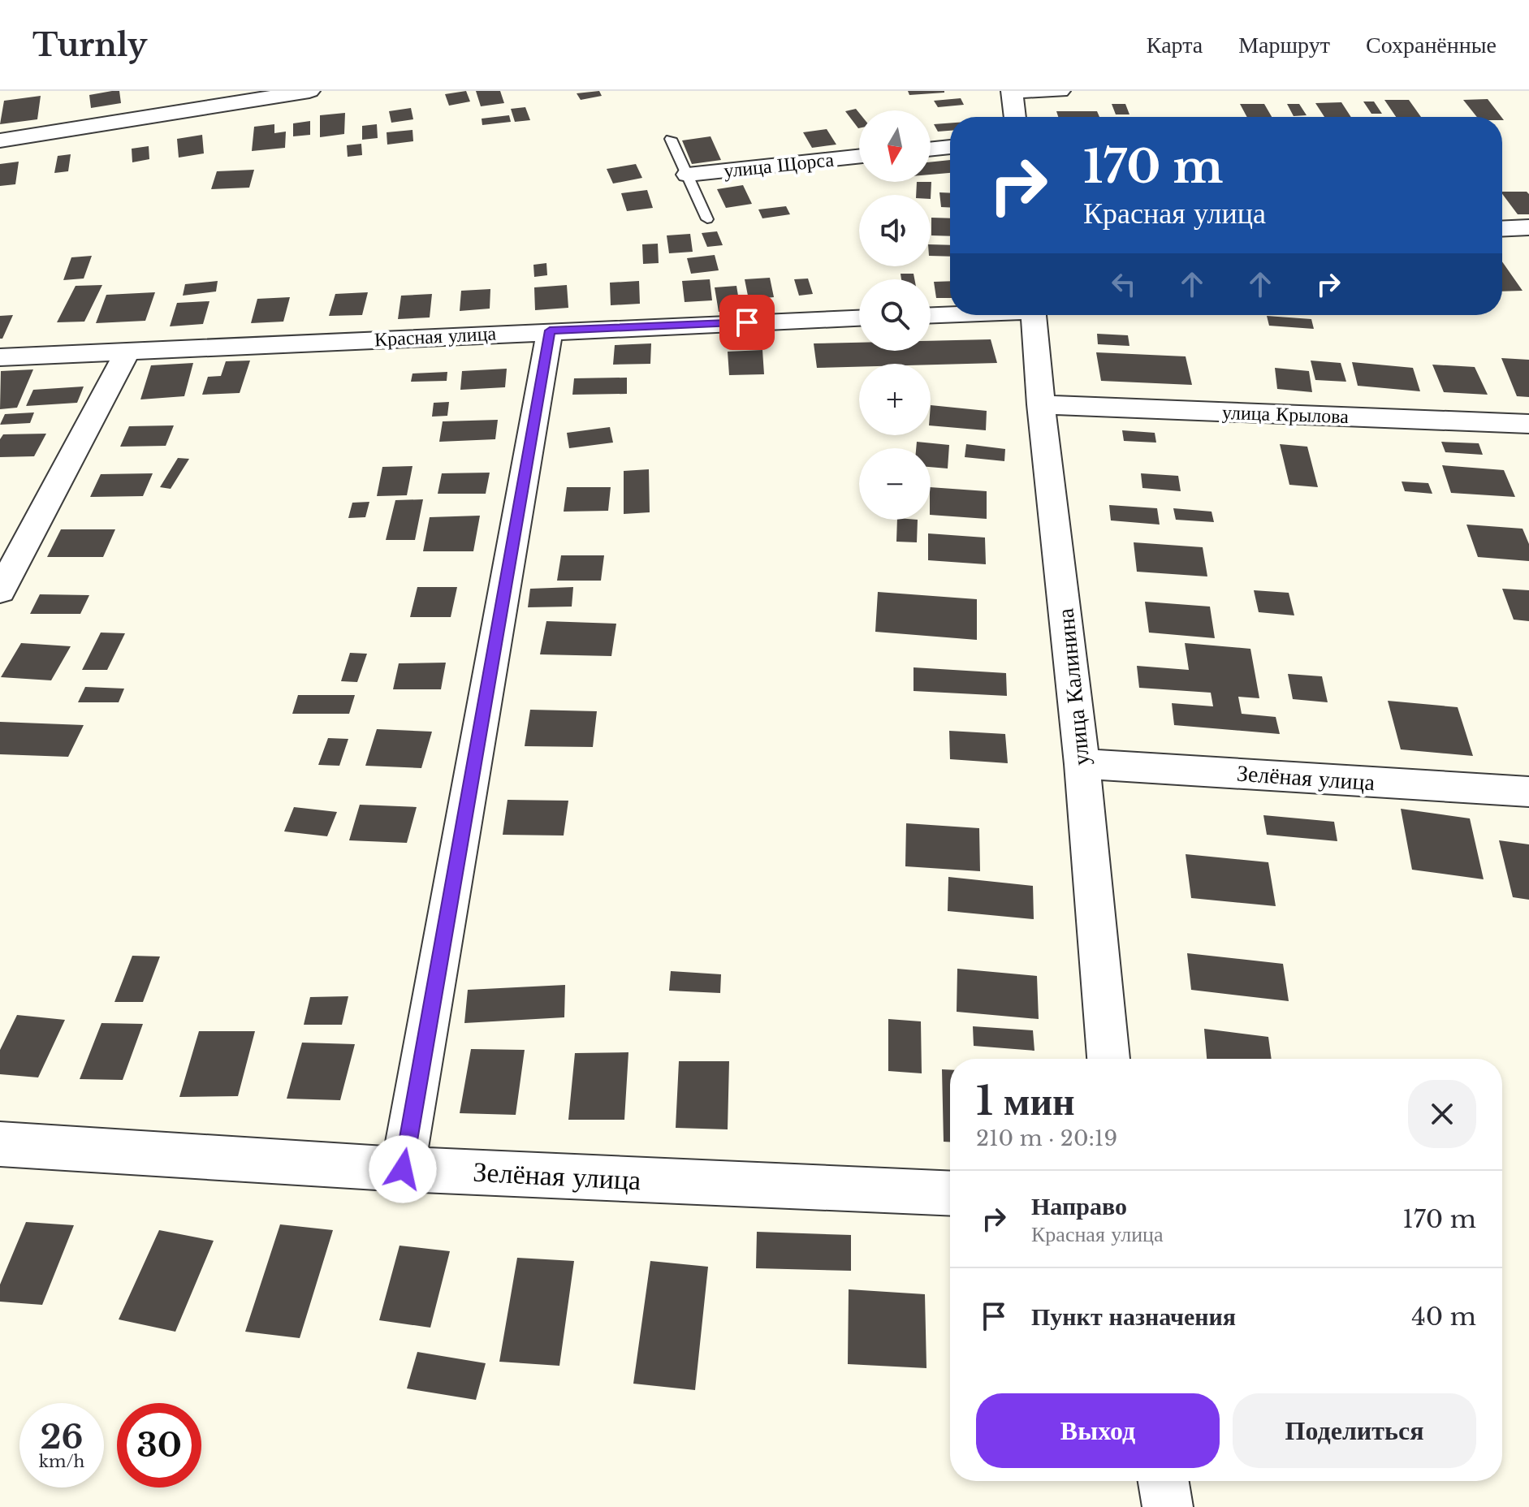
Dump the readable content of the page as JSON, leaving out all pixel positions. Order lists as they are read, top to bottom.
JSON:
{
  "streets": {
    "street": [
      "улица Щорса",
      "Красная улица",
      "улица Крылова",
      "улица Калинина",
      "Зелёная улица"
    ]
  },
  "crossings": [
    ["улица Крылова", "улица Калинина"],
    ["улица Калинина", "Зелёная улица"]
  ],
  "north": "bottom",
  "page": {
    "header": "Turnly",
    "nav": ["Карта", "Маршрут", "Сохранённые"],
    "map_buttons": ["+", "−"],
    "turn": ["170 m", "Красная улица"],
    "heading": ["1 мин", "210 m · 20:19"],
    "list": [
      {
        "name": "Направо",
        "note": "Красная улица",
        "value": "170 m"
      },
      {
        "name": "Пункт назначения",
        "value": "40 m"
      }
    ],
    "buttons": ["Выход", "Поделиться"],
    "speed": "26 km/h",
    "limit": "30"
  }
}
